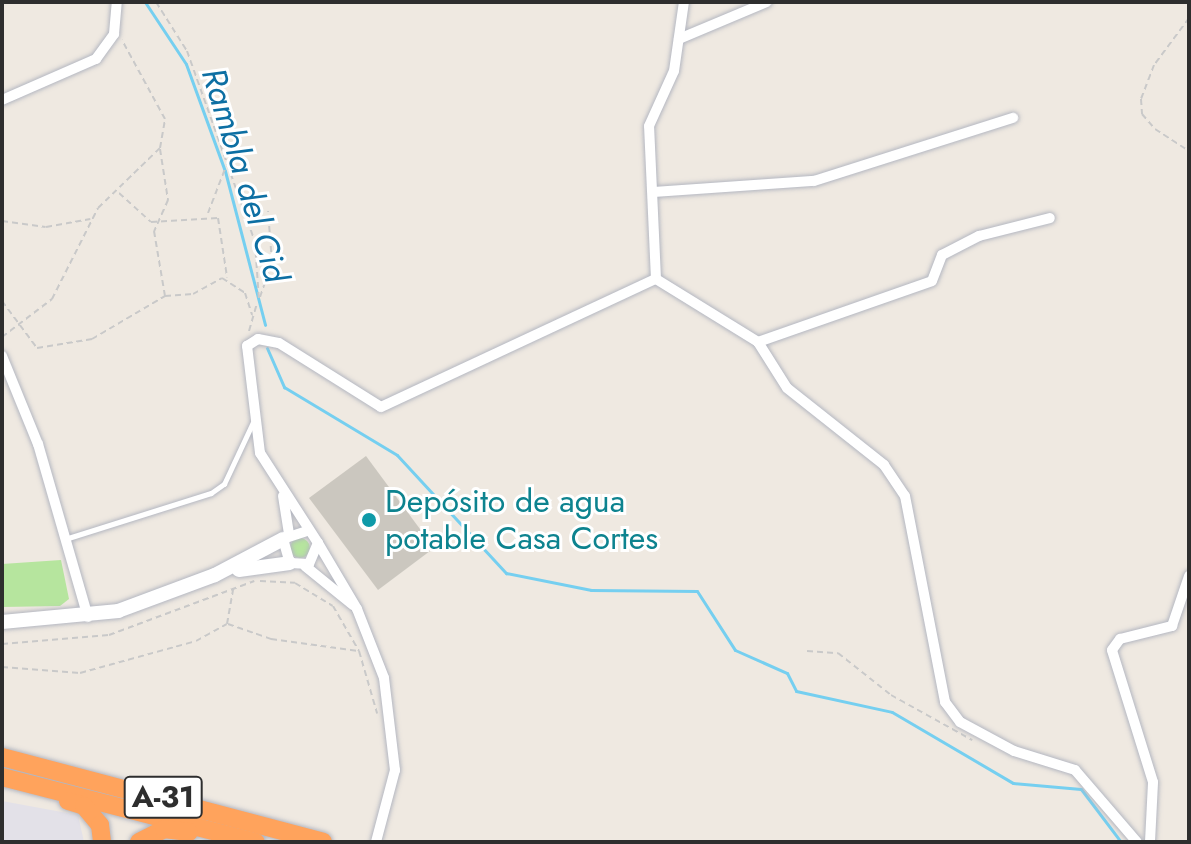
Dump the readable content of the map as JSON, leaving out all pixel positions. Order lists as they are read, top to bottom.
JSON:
{
  "streets": {
    "highway": ["A-31"]
  },
  "water": ["Rambla del Cid"],
  "places": ["Depósito de agua potable Casa Cortes"]
}
